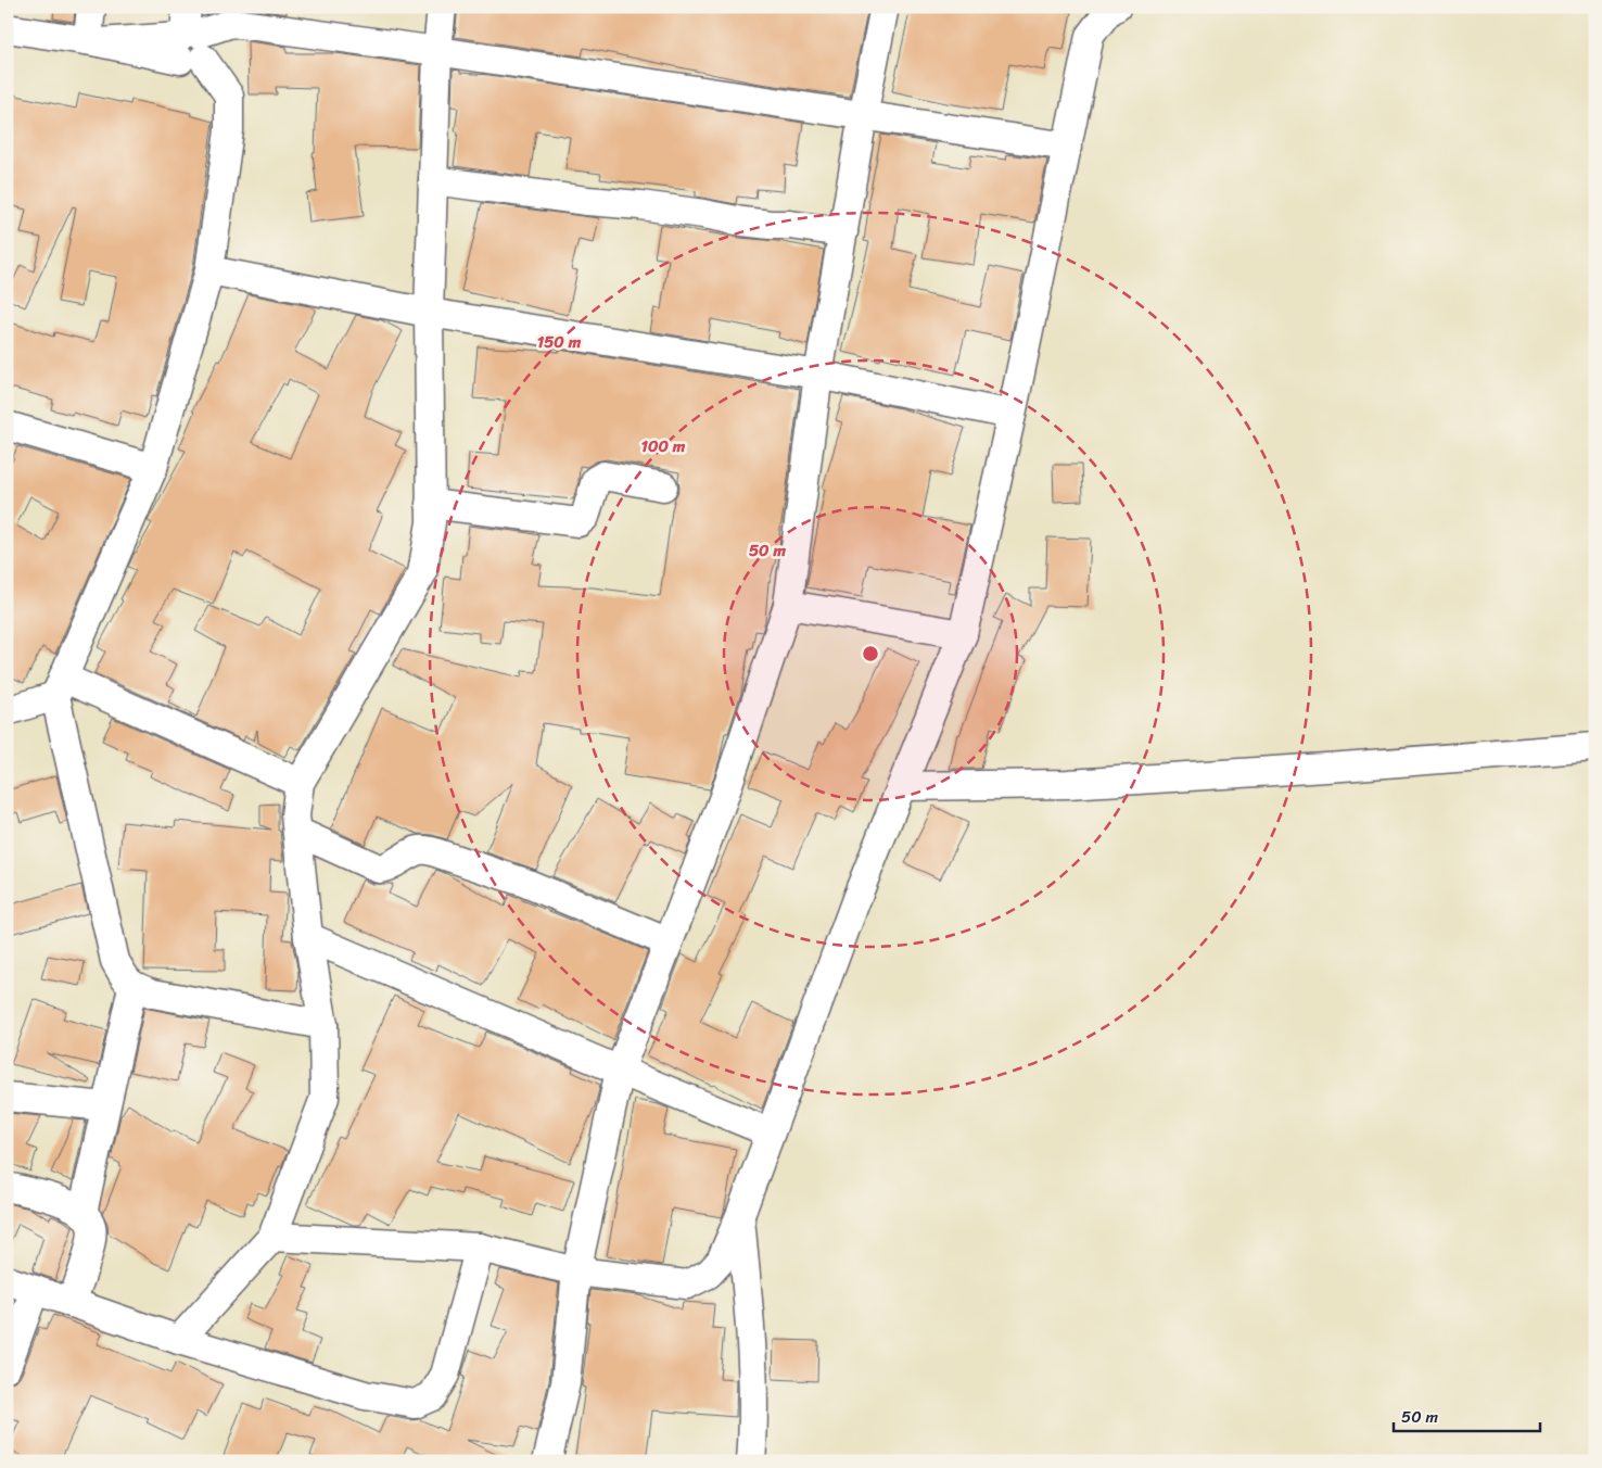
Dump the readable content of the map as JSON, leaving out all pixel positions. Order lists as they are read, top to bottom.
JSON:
{
  "scale_bar": "50 m",
  "rings": ["150 m", "100 m", "50 m"]
}
